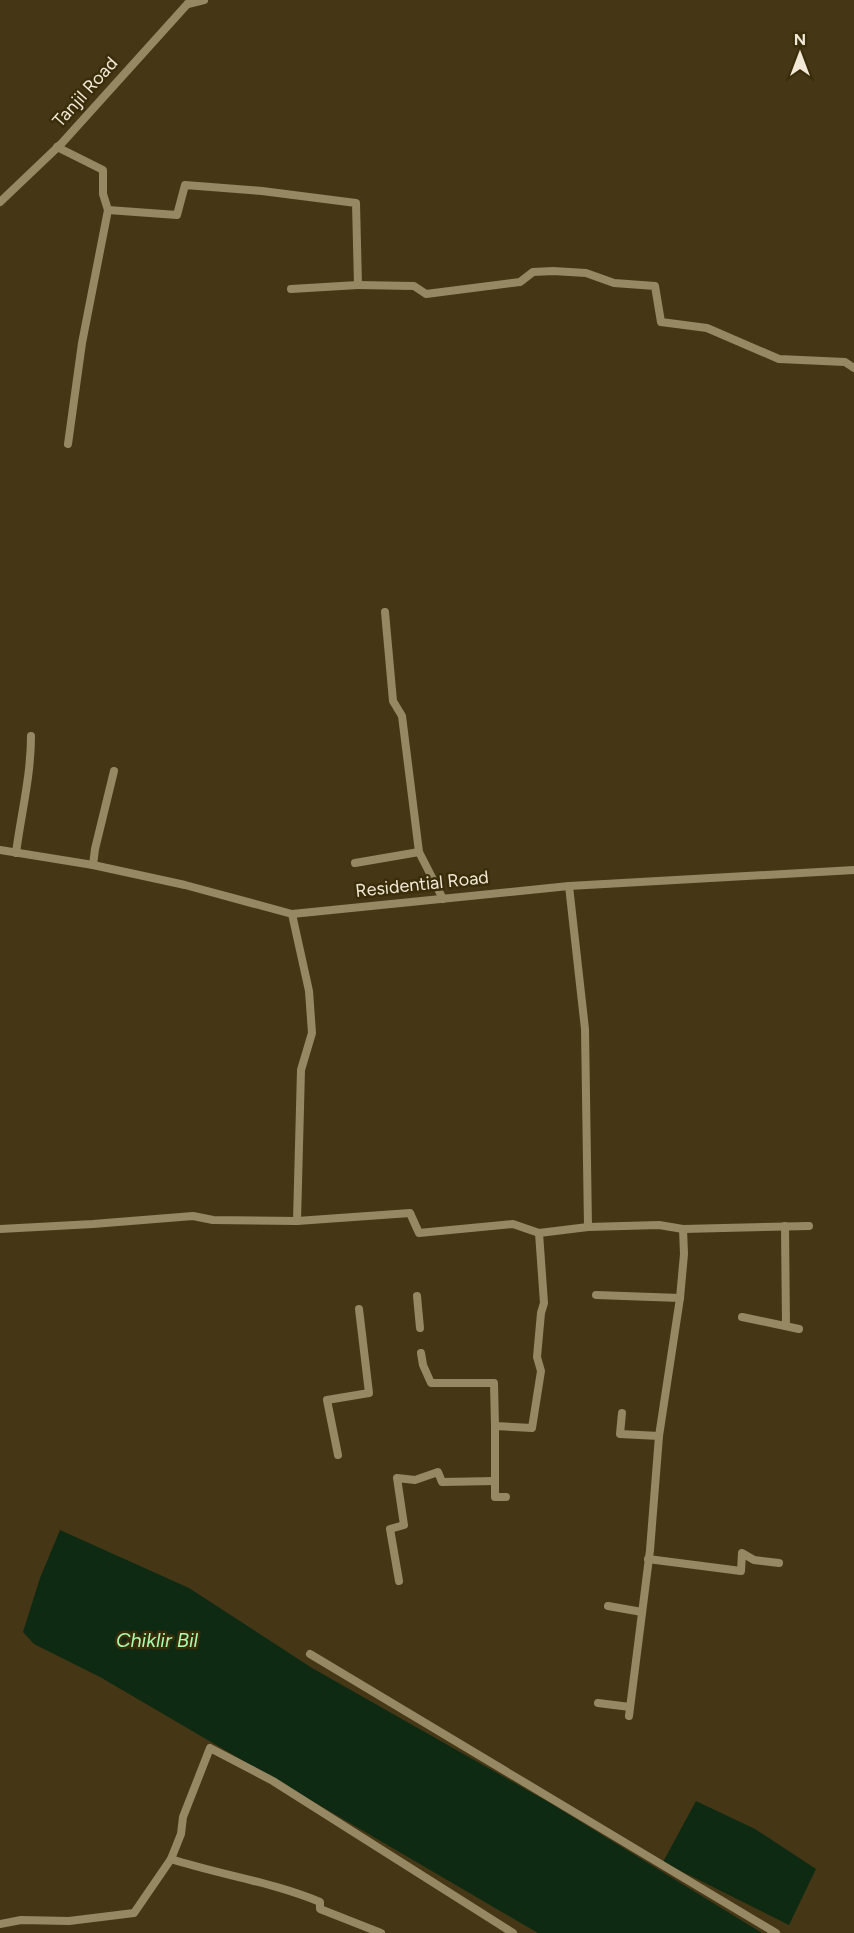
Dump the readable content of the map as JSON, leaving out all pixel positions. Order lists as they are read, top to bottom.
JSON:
{
  "streets": {
    "street": ["Tanjil Road", "Residential Road"]
  },
  "water": ["Chiklir Bil"],
  "north": "top"
}
